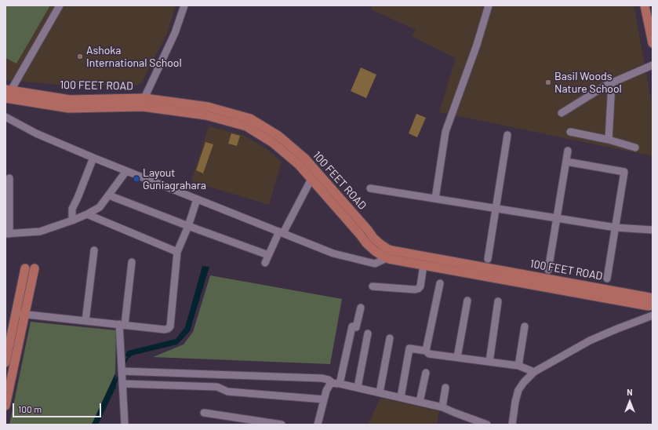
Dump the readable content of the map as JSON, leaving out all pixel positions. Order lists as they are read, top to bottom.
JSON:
{
  "streets": {
    "main road": ["100 FEET ROAD"]
  },
  "places": ["Ashoka International School", "Basil Woods Nature School", "Layout Guniagrahara"],
  "scale_bar": "100 m",
  "north": "top"
}
